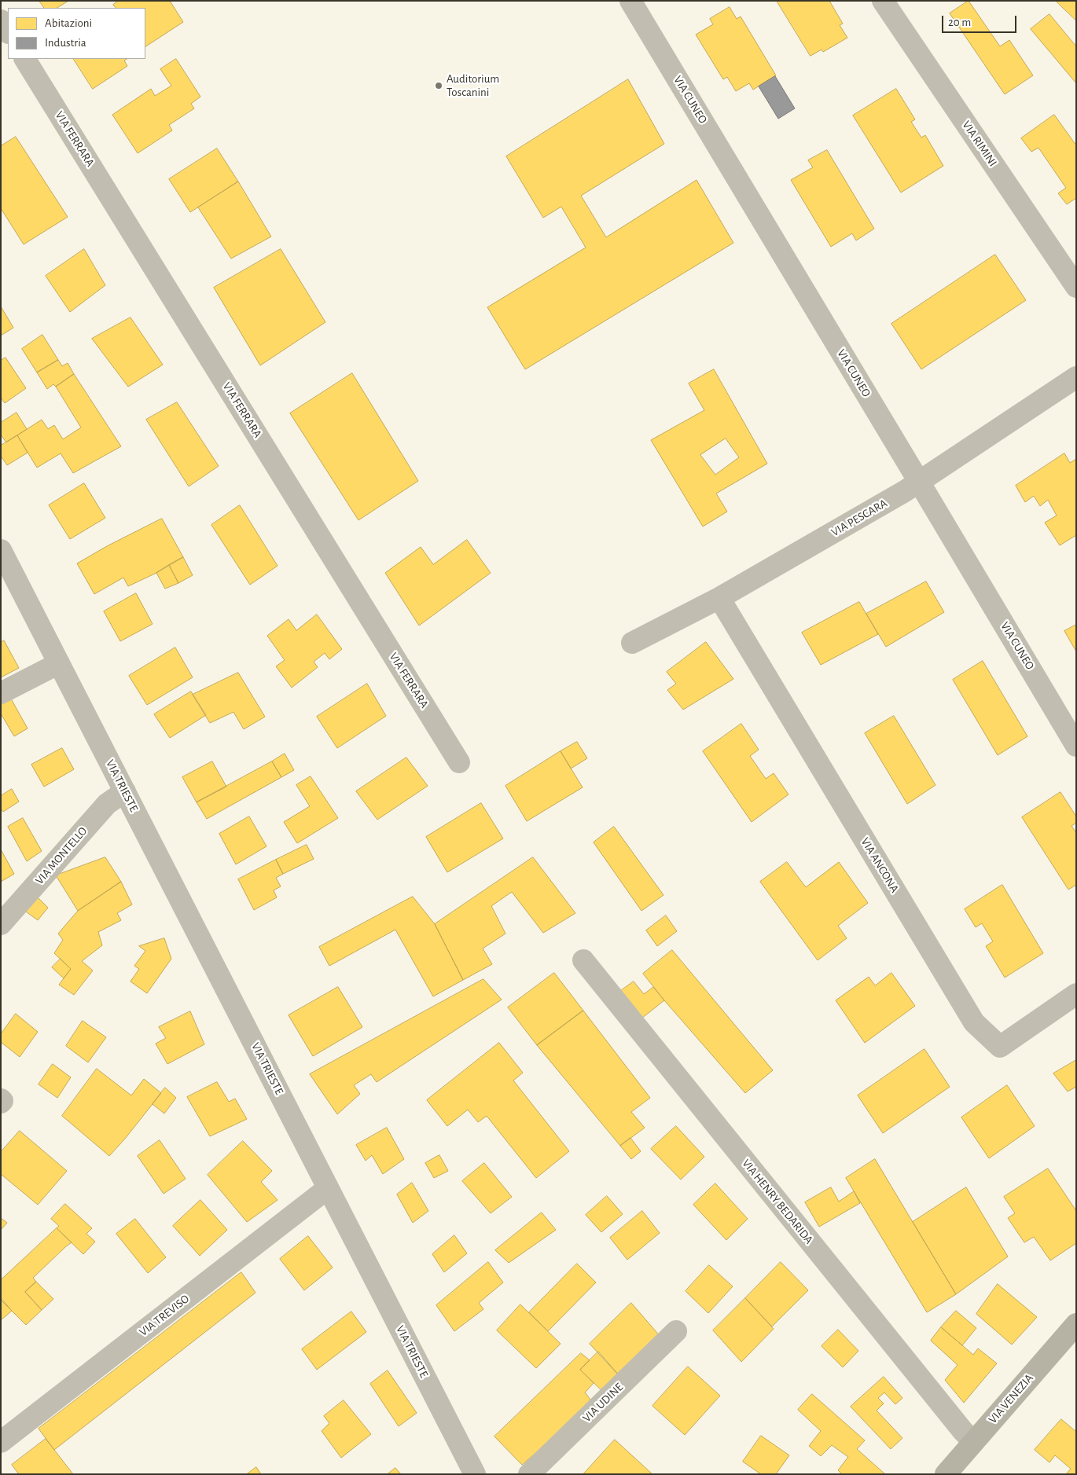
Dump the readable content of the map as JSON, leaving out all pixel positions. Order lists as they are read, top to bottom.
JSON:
{
  "streets": {
    "street": [
      "VIA CUNEO",
      "VIA FERRARA",
      "VIA RIMINI",
      "VIA PESCARA",
      "VIA TRIESTE",
      "VIA MONTELLO",
      "VIA ANCONA",
      "VIA HENRY BEDARIDA",
      "VIA TREVISO",
      "VIA VENEZIA",
      "VIA UDINE"
    ]
  },
  "crossings": [
    ["VIA CUNEO", "VIA PESCARA"],
    ["VIA PESCARA", "VIA ANCONA"],
    ["VIA TRIESTE", "VIA MONTELLO"],
    ["VIA TRIESTE", "VIA TREVISO"],
    ["VIA HENRY BEDARIDA", "VIA VENEZIA"]
  ],
  "places": ["Auditorium Toscanini"],
  "legend": ["Abitazioni", "Industria"],
  "scale_bar": "20 m"
}
